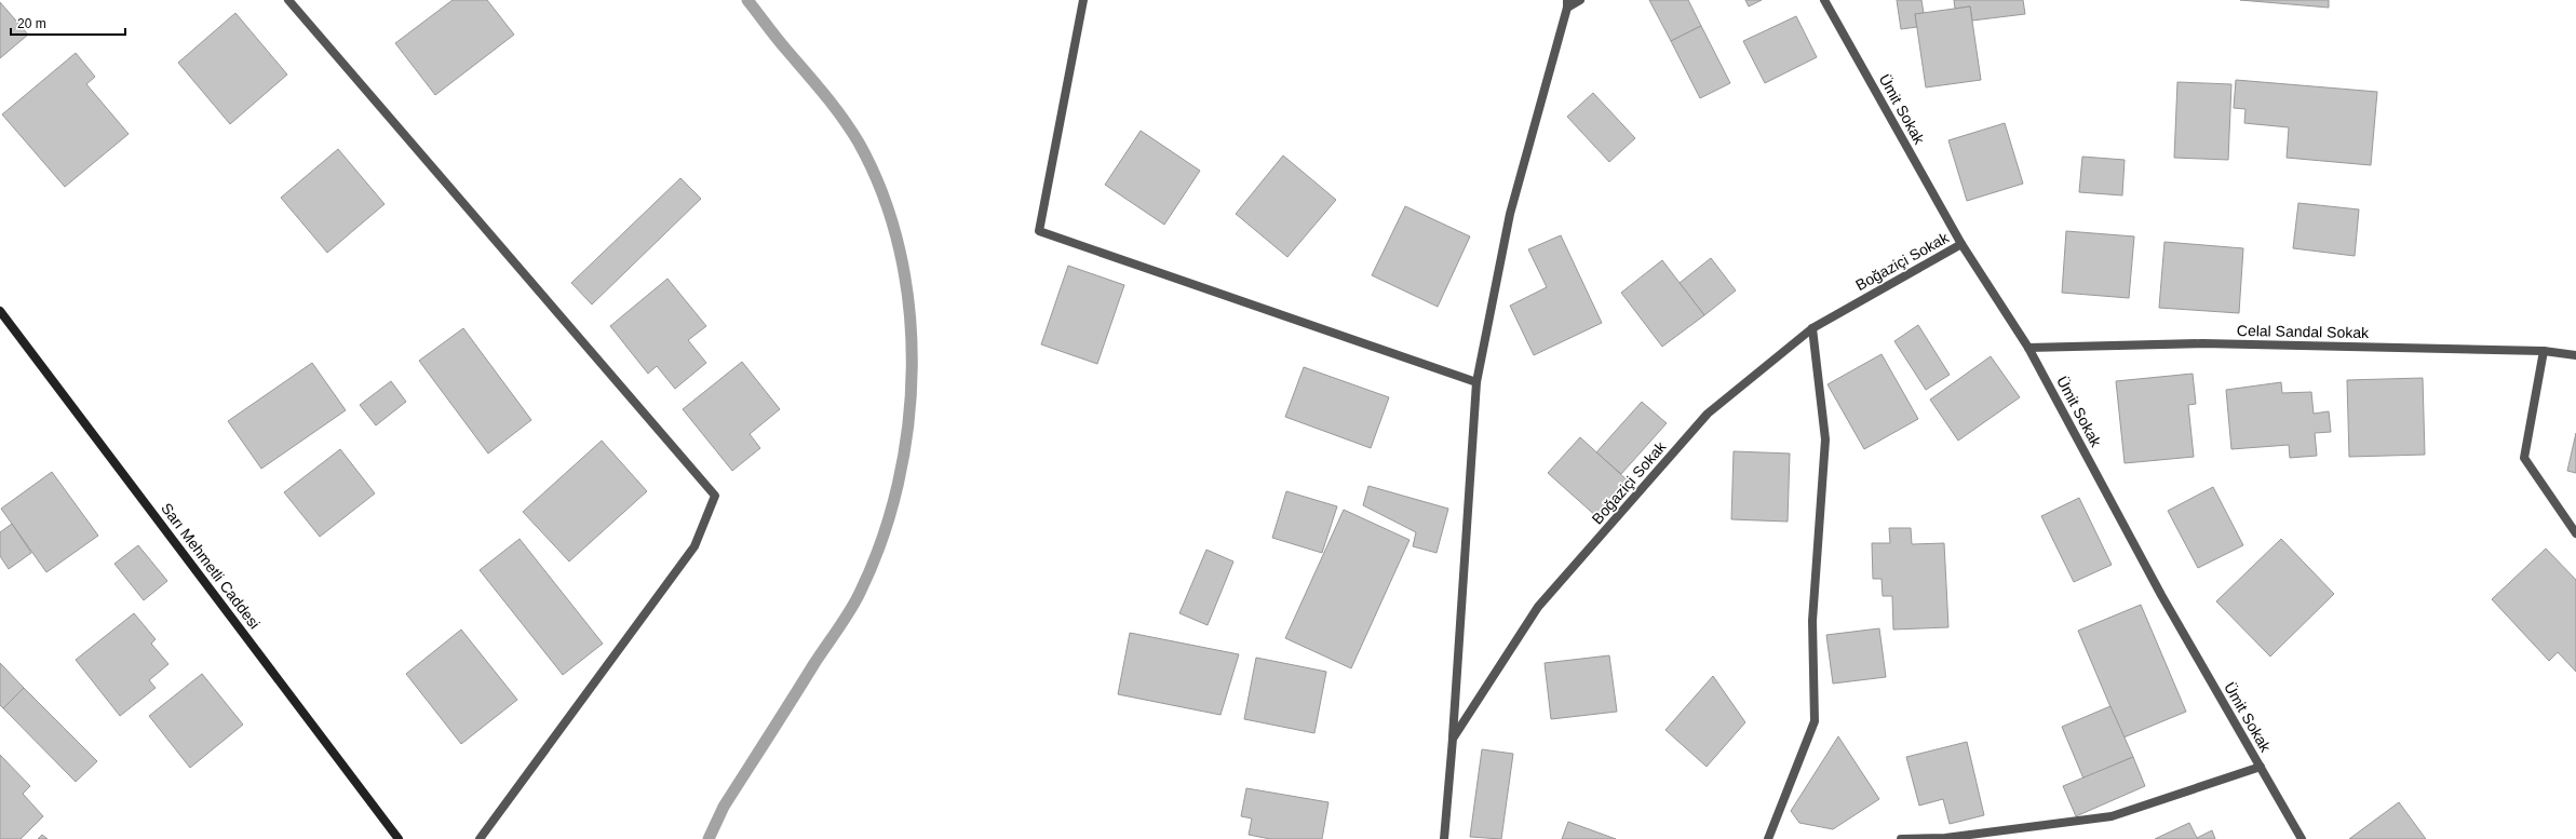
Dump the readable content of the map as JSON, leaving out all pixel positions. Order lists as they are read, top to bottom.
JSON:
{
  "streets": {
    "street": [
      "Ümit Sokak",
      "Boğaziçi Sokak",
      "Celal Sandal Sokak",
      "Sarı Mehmetli Caddesi"
    ]
  },
  "crossings": [
    ["Ümit Sokak", "Boğaziçi Sokak"],
    ["Ümit Sokak", "Celal Sandal Sokak"]
  ],
  "scale_bar": "20 m"
}
